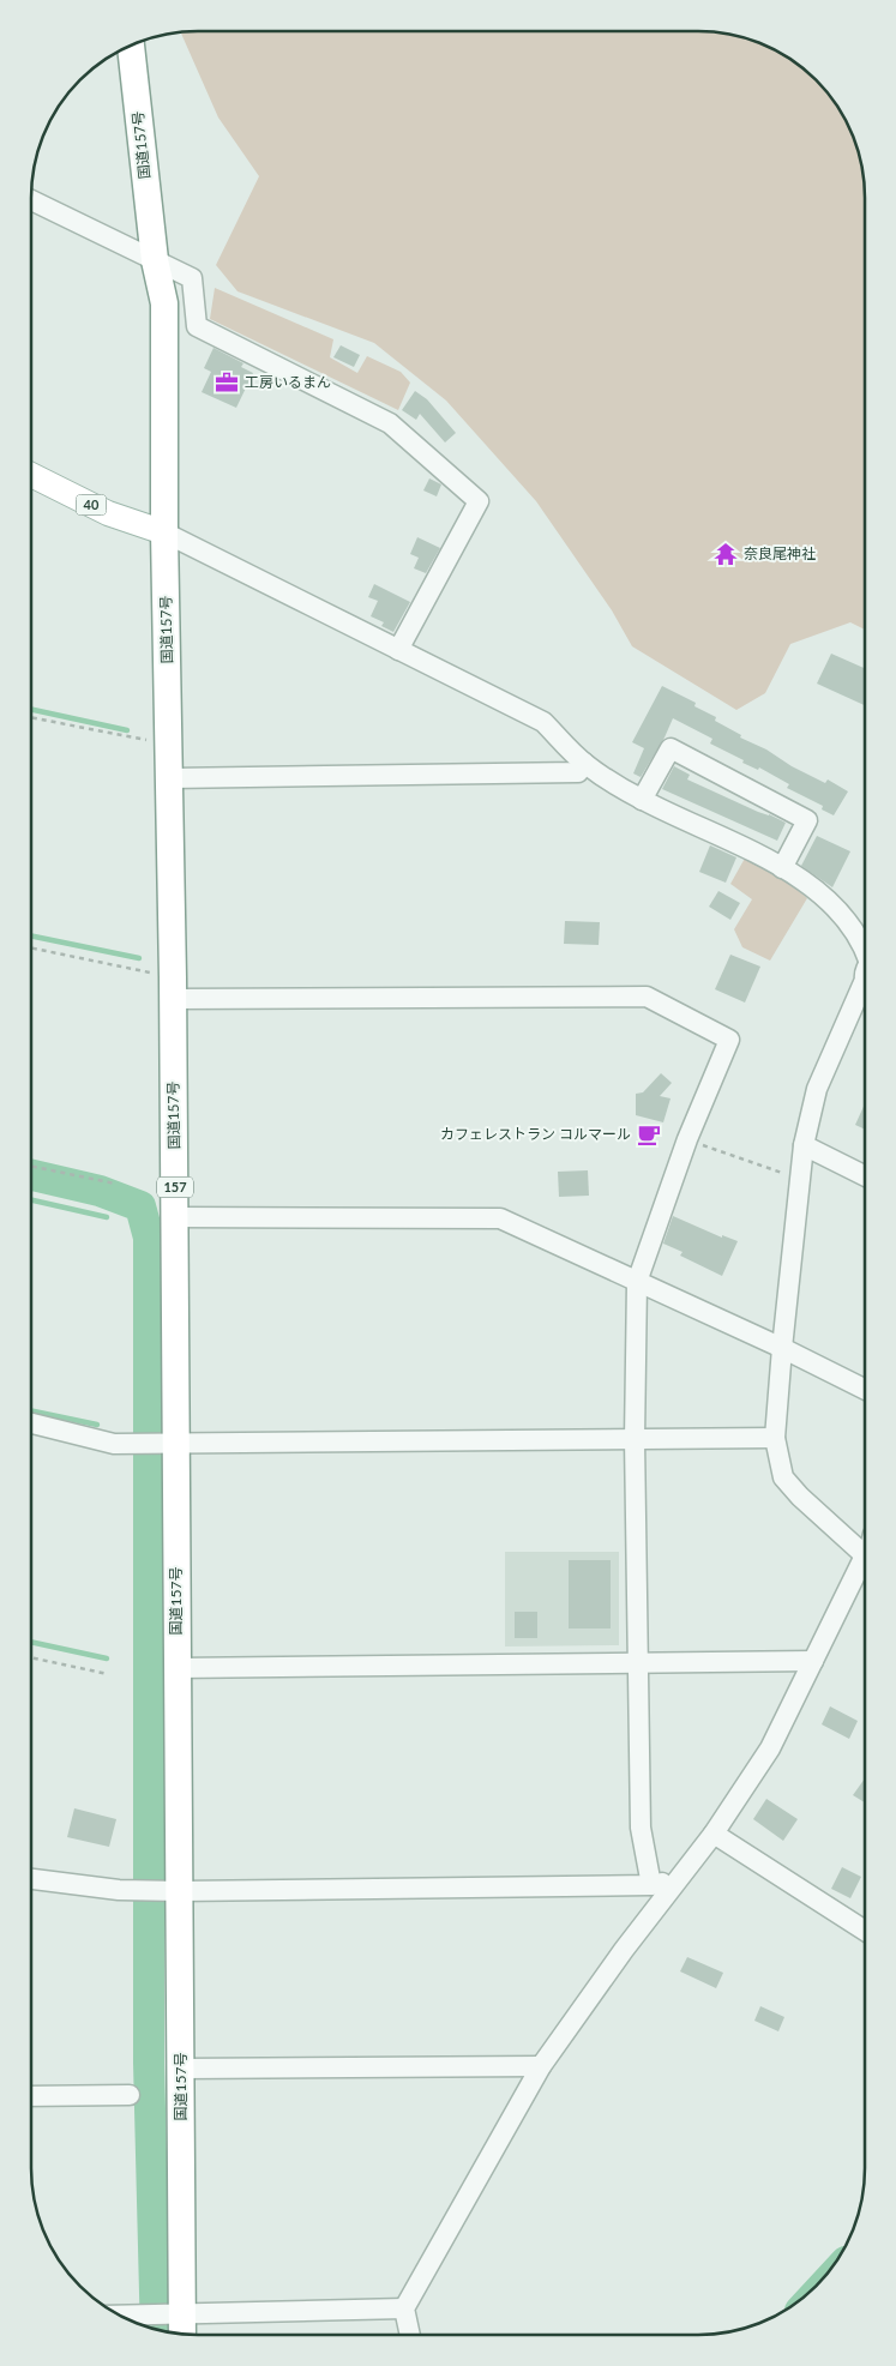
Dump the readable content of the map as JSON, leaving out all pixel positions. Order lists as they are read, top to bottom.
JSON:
{
  "streets": {
    "highway": ["国道157号", "157"],
    "main road": ["40"]
  },
  "crossings": [
    ["国道157号", "40"]
  ],
  "places": {
    "office": ["工房いるまん"],
    "temple": ["奈良尾神社"],
    "cafe": ["カフェレストラン コルマール"]
  }
}
